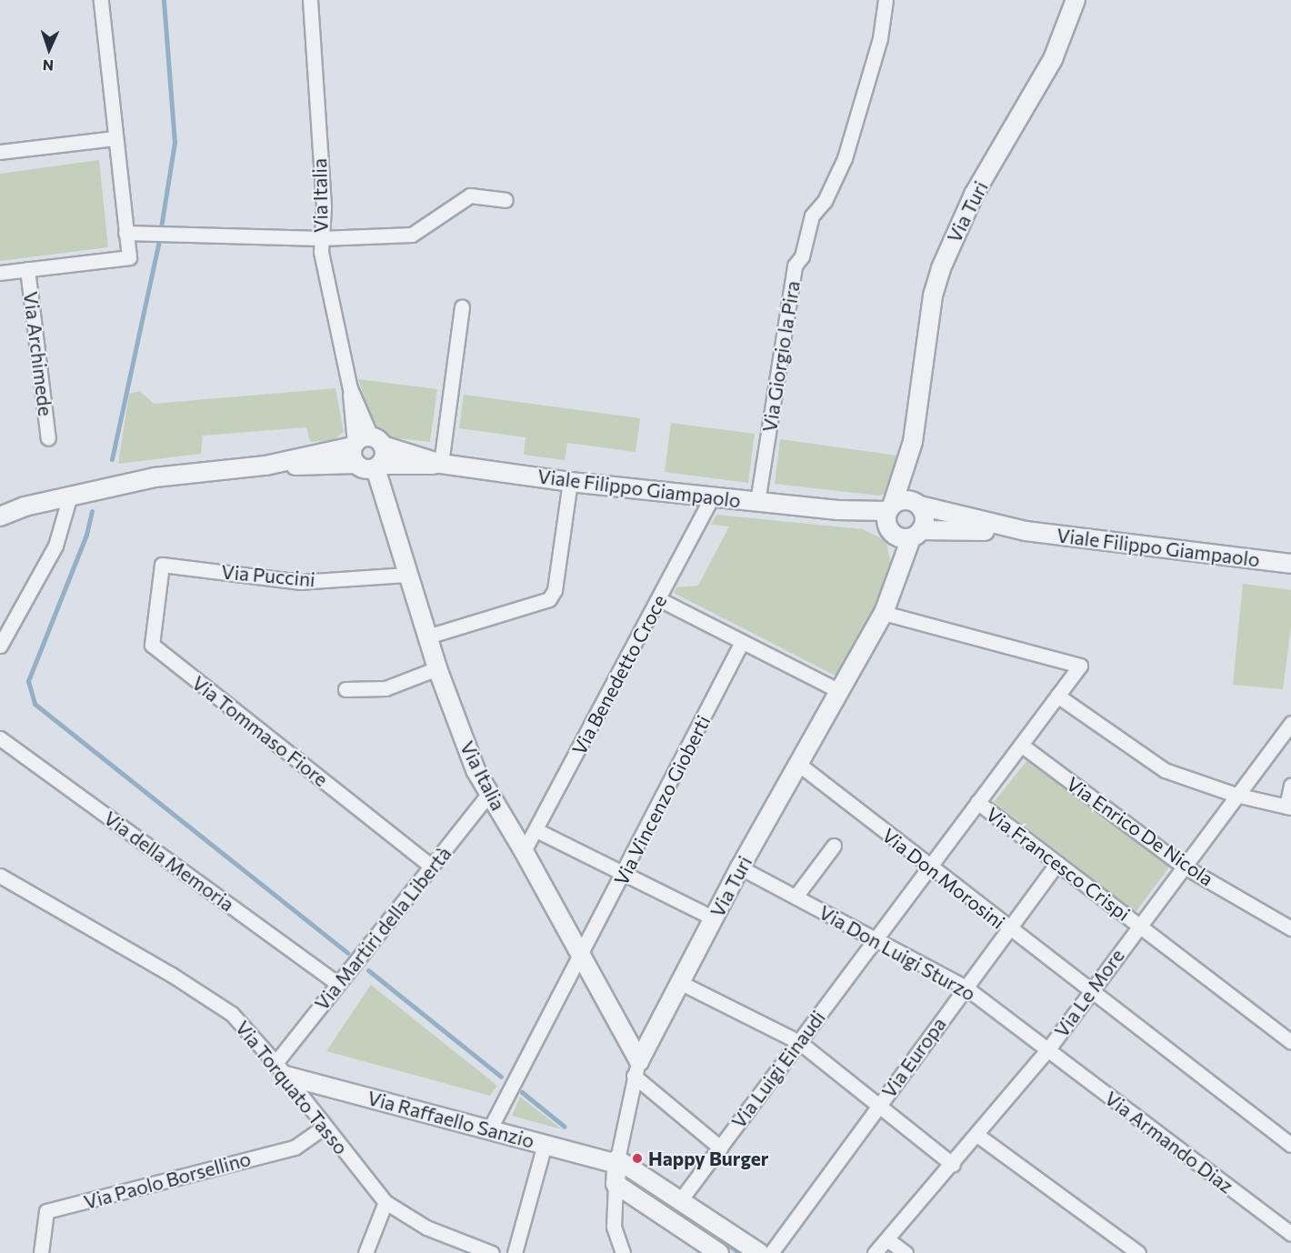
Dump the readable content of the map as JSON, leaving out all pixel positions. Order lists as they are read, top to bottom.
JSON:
{
  "streets": {
    "street": [
      "Via Italia",
      "Via Turi",
      "Via Archimede",
      "Via Giorgio la Pira",
      "Viale Filippo Giampaolo",
      "Via Puccini",
      "Via Benedetto Croce",
      "Via Tommaso Fiore",
      "Via Vincenzo Gioberti",
      "Via Enrico De Nicola",
      "Via della Memoria",
      "Via Francesco Crispi",
      "Via Don Morosini",
      "Via Martiri della Libertà",
      "Via Don Luigi Sturzo",
      "Via Le More",
      "Via Europa",
      "Via Luigi Einaudi",
      "Via Torquato Tasso",
      "Via Raffaello Sanzio",
      "Via Armando Diaz",
      "Via Paolo Borsellino"
    ]
  },
  "crossings": [
    ["Via Italia", "Via Turi"],
    ["Via Italia", "Viale Filippo Giampaolo"],
    ["Via Italia", "Via Puccini"],
    ["Via Italia", "Via Benedetto Croce"],
    ["Via Italia", "Via Vincenzo Gioberti"],
    ["Via Italia", "Via Martiri della Libertà"],
    ["Via Turi", "Viale Filippo Giampaolo"],
    ["Via Turi", "Via Don Morosini"],
    ["Via Turi", "Via Don Luigi Sturzo"],
    ["Via Turi", "Via Luigi Einaudi"],
    ["Via Turi", "Via Raffaello Sanzio"],
    ["Via Giorgio la Pira", "Viale Filippo Giampaolo"],
    ["Viale Filippo Giampaolo", "Via Benedetto Croce"],
    ["Via Puccini", "Via Tommaso Fiore"],
    ["Via Tommaso Fiore", "Via Martiri della Libertà"],
    ["Via Vincenzo Gioberti", "Via Raffaello Sanzio"],
    ["Via Enrico De Nicola", "Via Le More"],
    ["Via Enrico De Nicola", "Via Luigi Einaudi"],
    ["Via della Memoria", "Via Martiri della Libertà"],
    ["Via Francesco Crispi", "Via Le More"],
    ["Via Francesco Crispi", "Via Europa"],
    ["Via Francesco Crispi", "Via Luigi Einaudi"],
    ["Via Don Morosini", "Via Le More"],
    ["Via Don Morosini", "Via Europa"],
    ["Via Don Morosini", "Via Luigi Einaudi"],
    ["Via Martiri della Libertà", "Via Torquato Tasso"],
    ["Via Martiri della Libertà", "Via Raffaello Sanzio"],
    ["Via Don Luigi Sturzo", "Via Le More"],
    ["Via Don Luigi Sturzo", "Via Europa"],
    ["Via Don Luigi Sturzo", "Via Luigi Einaudi"],
    ["Via Don Luigi Sturzo", "Via Armando Diaz"],
    ["Via Le More", "Via Armando Diaz"],
    ["Via Luigi Einaudi", "Via Raffaello Sanzio"],
    ["Via Torquato Tasso", "Via Raffaello Sanzio"],
    ["Via Torquato Tasso", "Via Paolo Borsellino"]
  ],
  "places": ["Happy Burger"],
  "north": "bottom"
}
